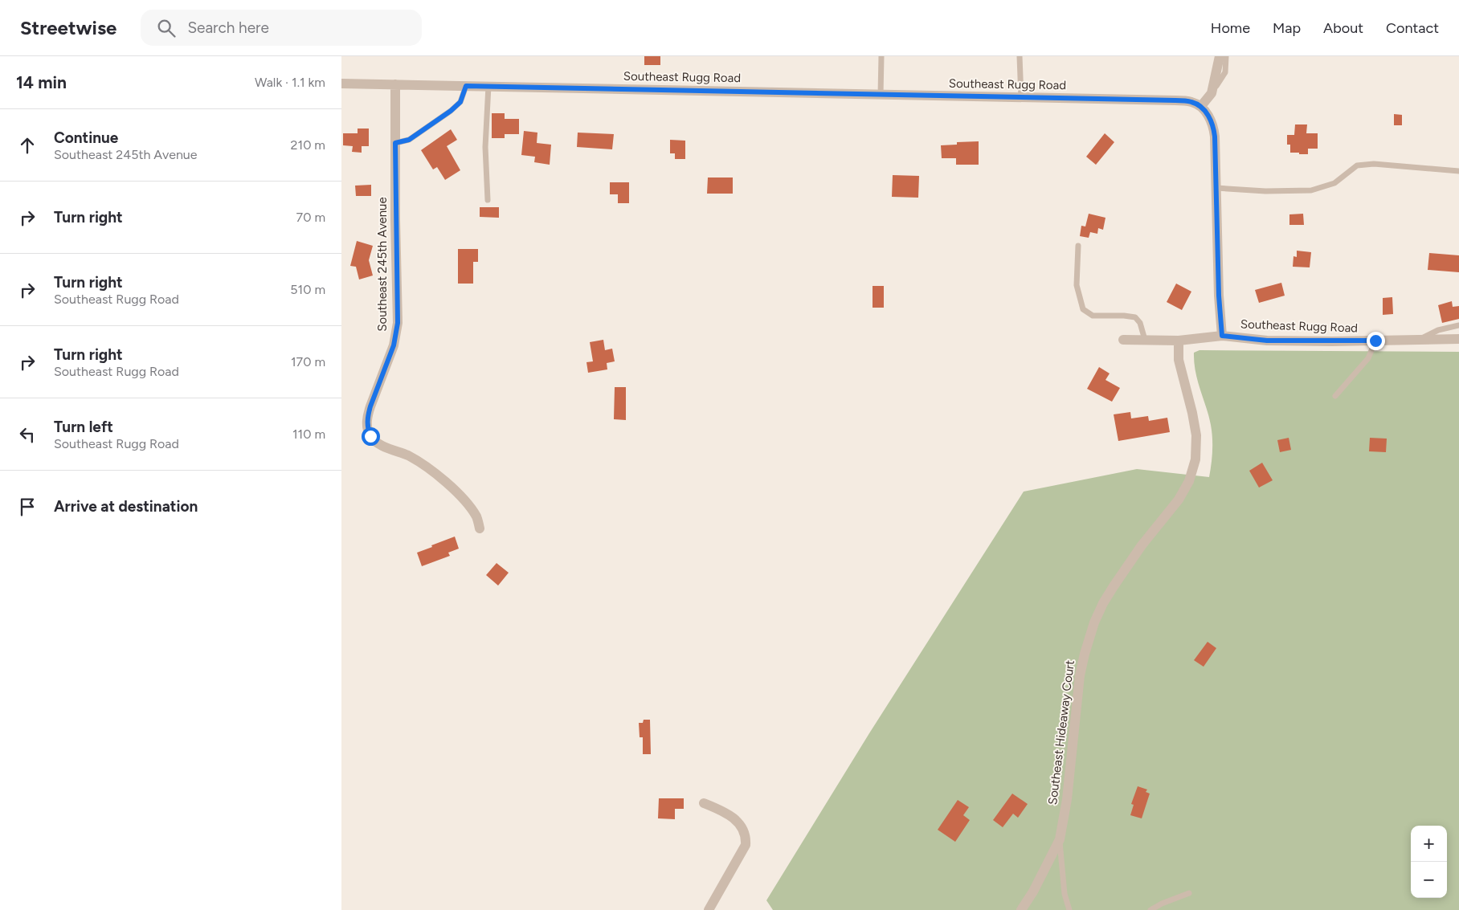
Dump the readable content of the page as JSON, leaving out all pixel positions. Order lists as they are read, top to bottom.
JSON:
{
  "streets": {
    "street": ["Southeast Rugg Road", "Southeast 245th Avenue", "Southeast Hideaway Court"]
  },
  "crossings": [
    ["Southeast Rugg Road", "Southeast 245th Avenue"],
    ["Southeast Rugg Road", "Southeast Hideaway Court"]
  ],
  "page": {
    "header": "Streetwise",
    "search": "Search here",
    "nav": [
      "Home",
      "Map",
      "About",
      "Contact"
    ],
    "heading": ["14 min", "Walk · 1.1 km"],
    "list": [
      ["Continue", "Southeast 245th Avenue", "210 m"],
      ["Turn right", "70 m"],
      ["Turn right", "Southeast Rugg Road", "510 m"],
      ["Turn right", "Southeast Rugg Road", "170 m"],
      ["Turn left", "Southeast Rugg Road", "110 m"],
      "Arrive at destination"
    ],
    "map_buttons": ["+", "−"]
  }
}
